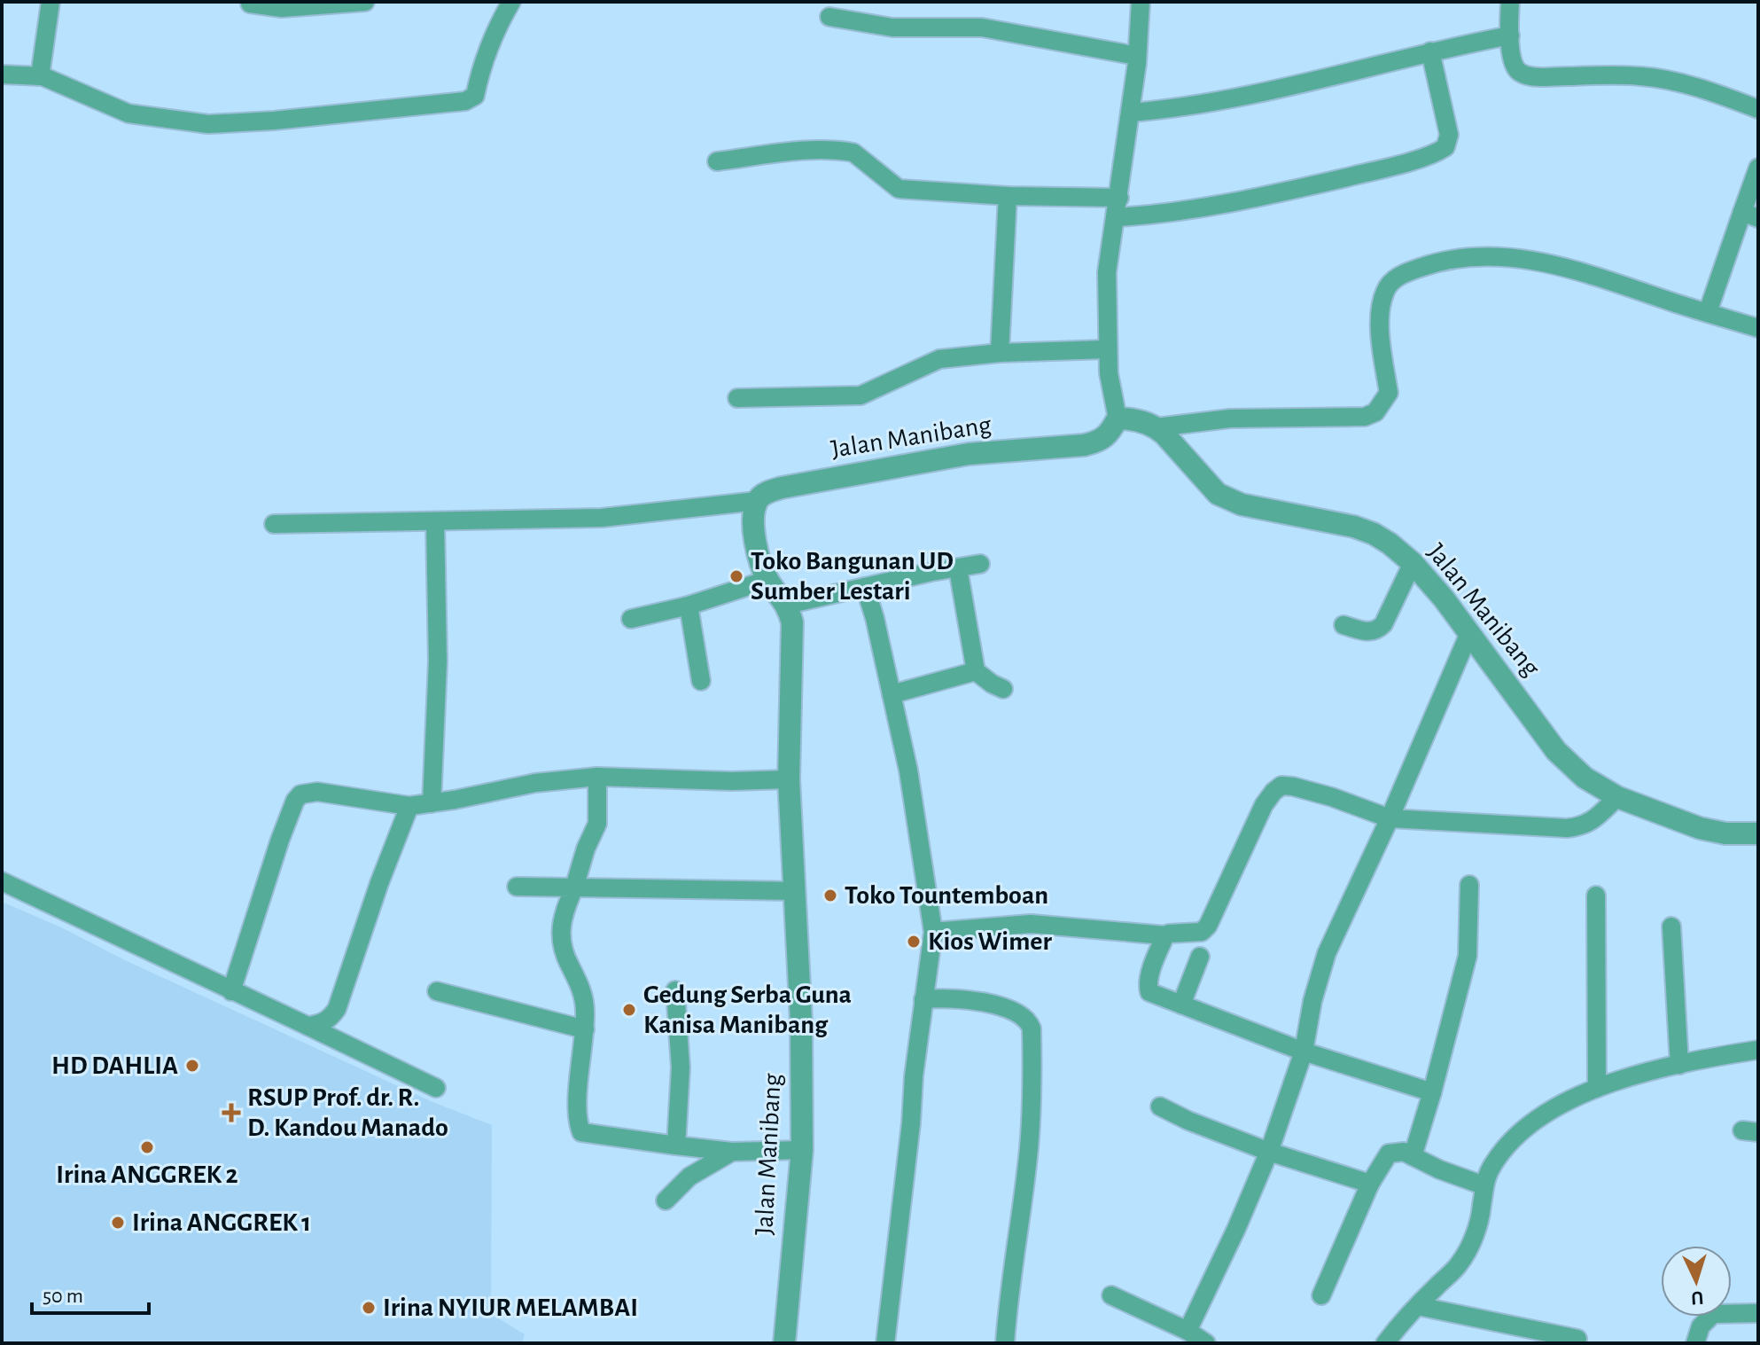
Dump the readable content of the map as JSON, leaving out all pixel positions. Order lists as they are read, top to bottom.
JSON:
{
  "streets": {
    "street": ["Jalan Manibang"]
  },
  "places": {
    "other": [
      "Toko Bangunan UD Sumber Lestari",
      "Toko Tountemboan",
      "Kios Wimer",
      "Gedung Serba Guna Kanisa Manibang",
      "HD DAHLIA",
      "Irina ANGGREK 2",
      "Irina ANGGREK 1",
      "Irina NYIUR MELAMBAI"
    ],
    "health": ["RSUP Prof. dr. R. D. Kandou Manado"]
  },
  "scale_bar": "50 m",
  "north": "bottom"
}
